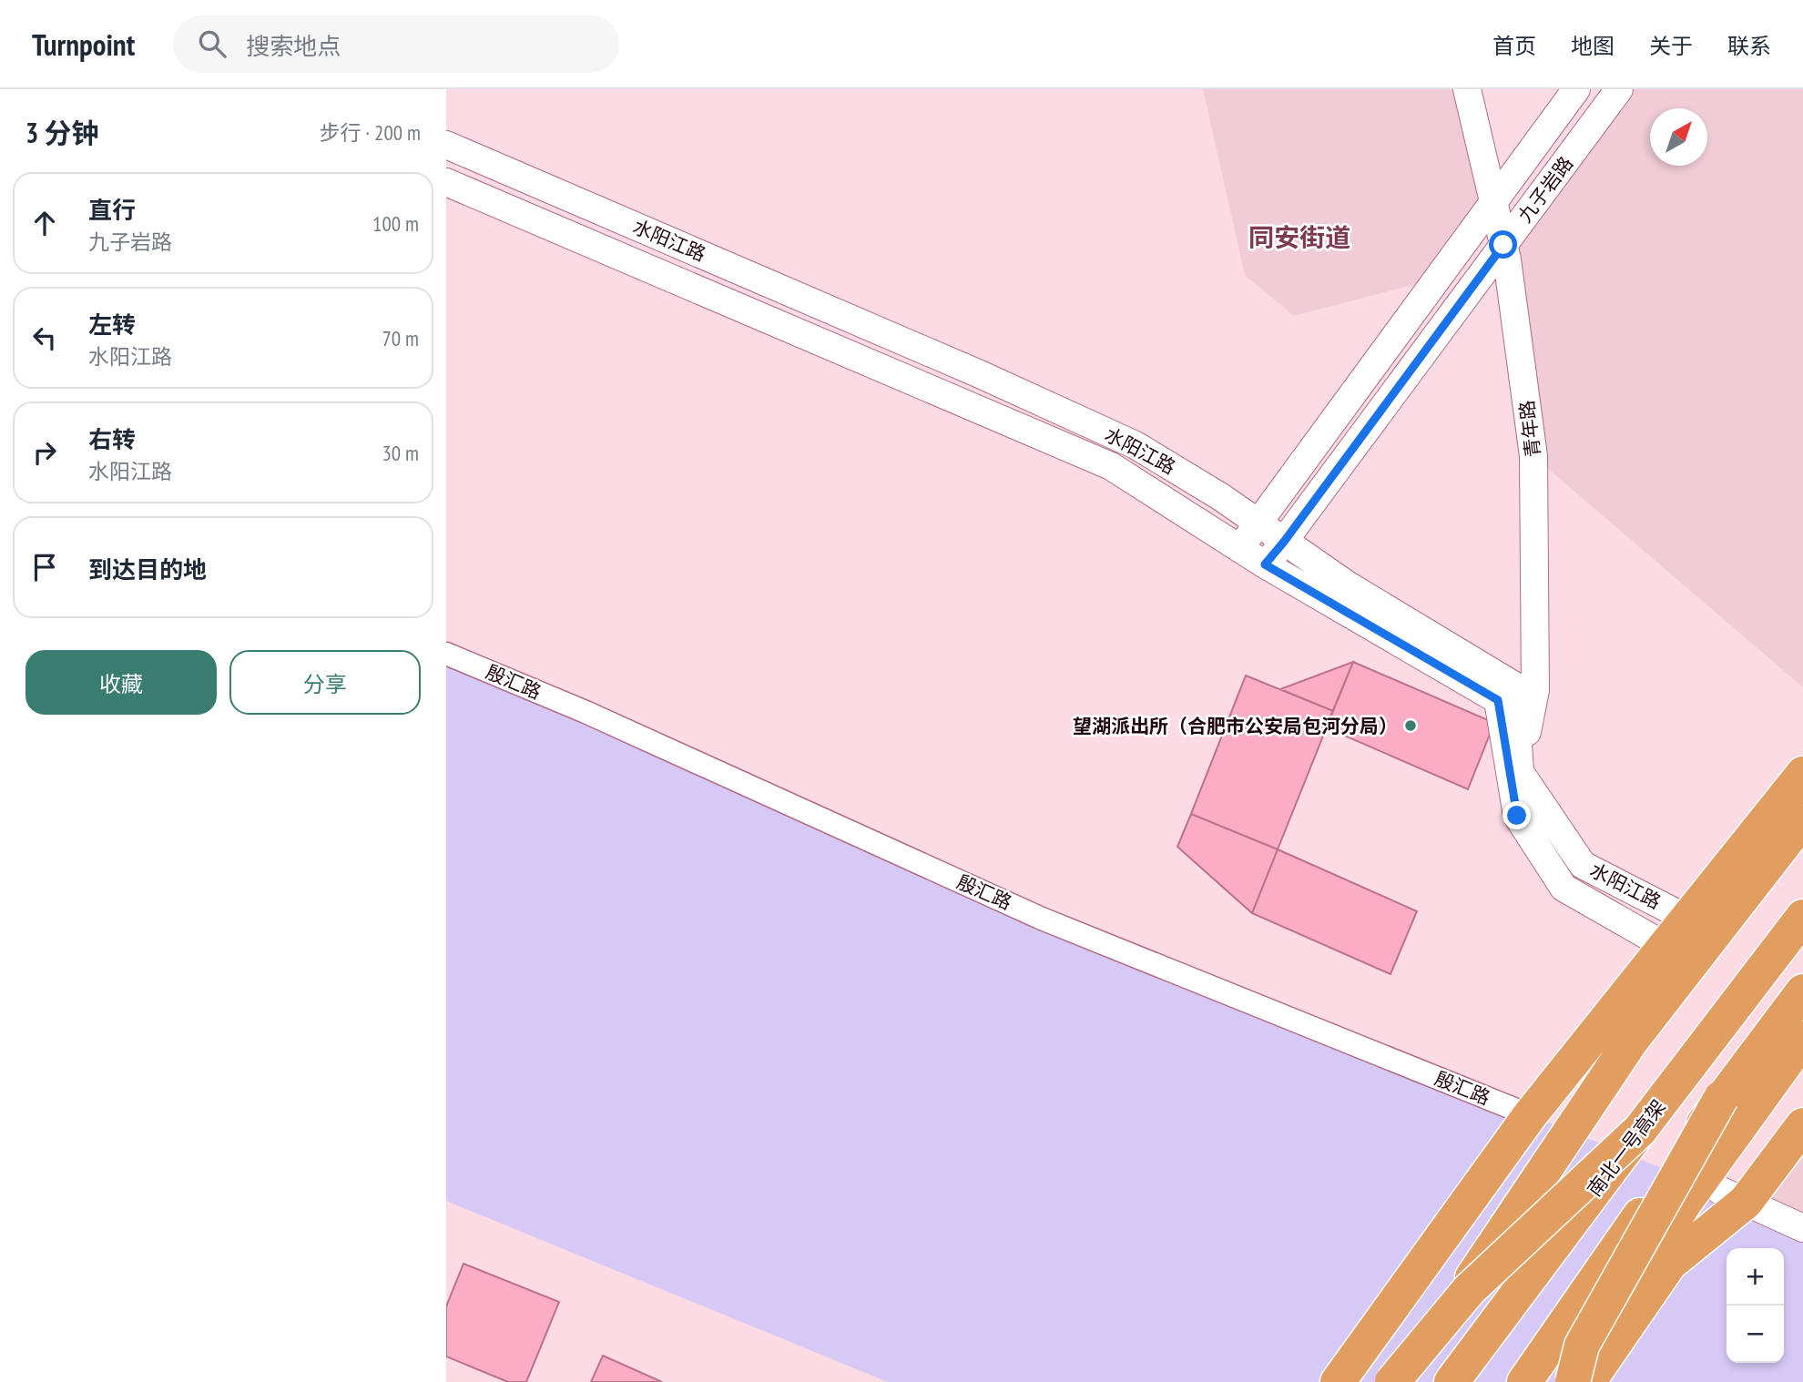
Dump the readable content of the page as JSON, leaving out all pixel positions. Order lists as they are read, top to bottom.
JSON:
{
  "streets": {
    "highway": ["南北一号高架"],
    "street": [
      "九子岩路",
      "水阳江路",
      "青年路",
      "殷汇路"
    ]
  },
  "crossings": [
    ["九子岩路", "水阳江路"],
    ["九子岩路", "青年路"],
    ["水阳江路", "青年路"]
  ],
  "districts": ["同安街道"],
  "places": ["望湖派出所（合肥市公安局包河分局）"],
  "north": "top right",
  "page": {
    "header": "Turnpoint",
    "search": "搜索地点",
    "nav": [
      "首页",
      "地图",
      "关于",
      "联系"
    ],
    "heading": ["3 分钟", "步行 · 200 m"],
    "list": [
      ["直行", "九子岩路", "100 m"],
      ["左转", "水阳江路", "70 m"],
      ["右转", "水阳江路", "30 m"],
      "到达目的地"
    ],
    "buttons": ["收藏", "分享"],
    "map_buttons": ["+", "−"]
  }
}
